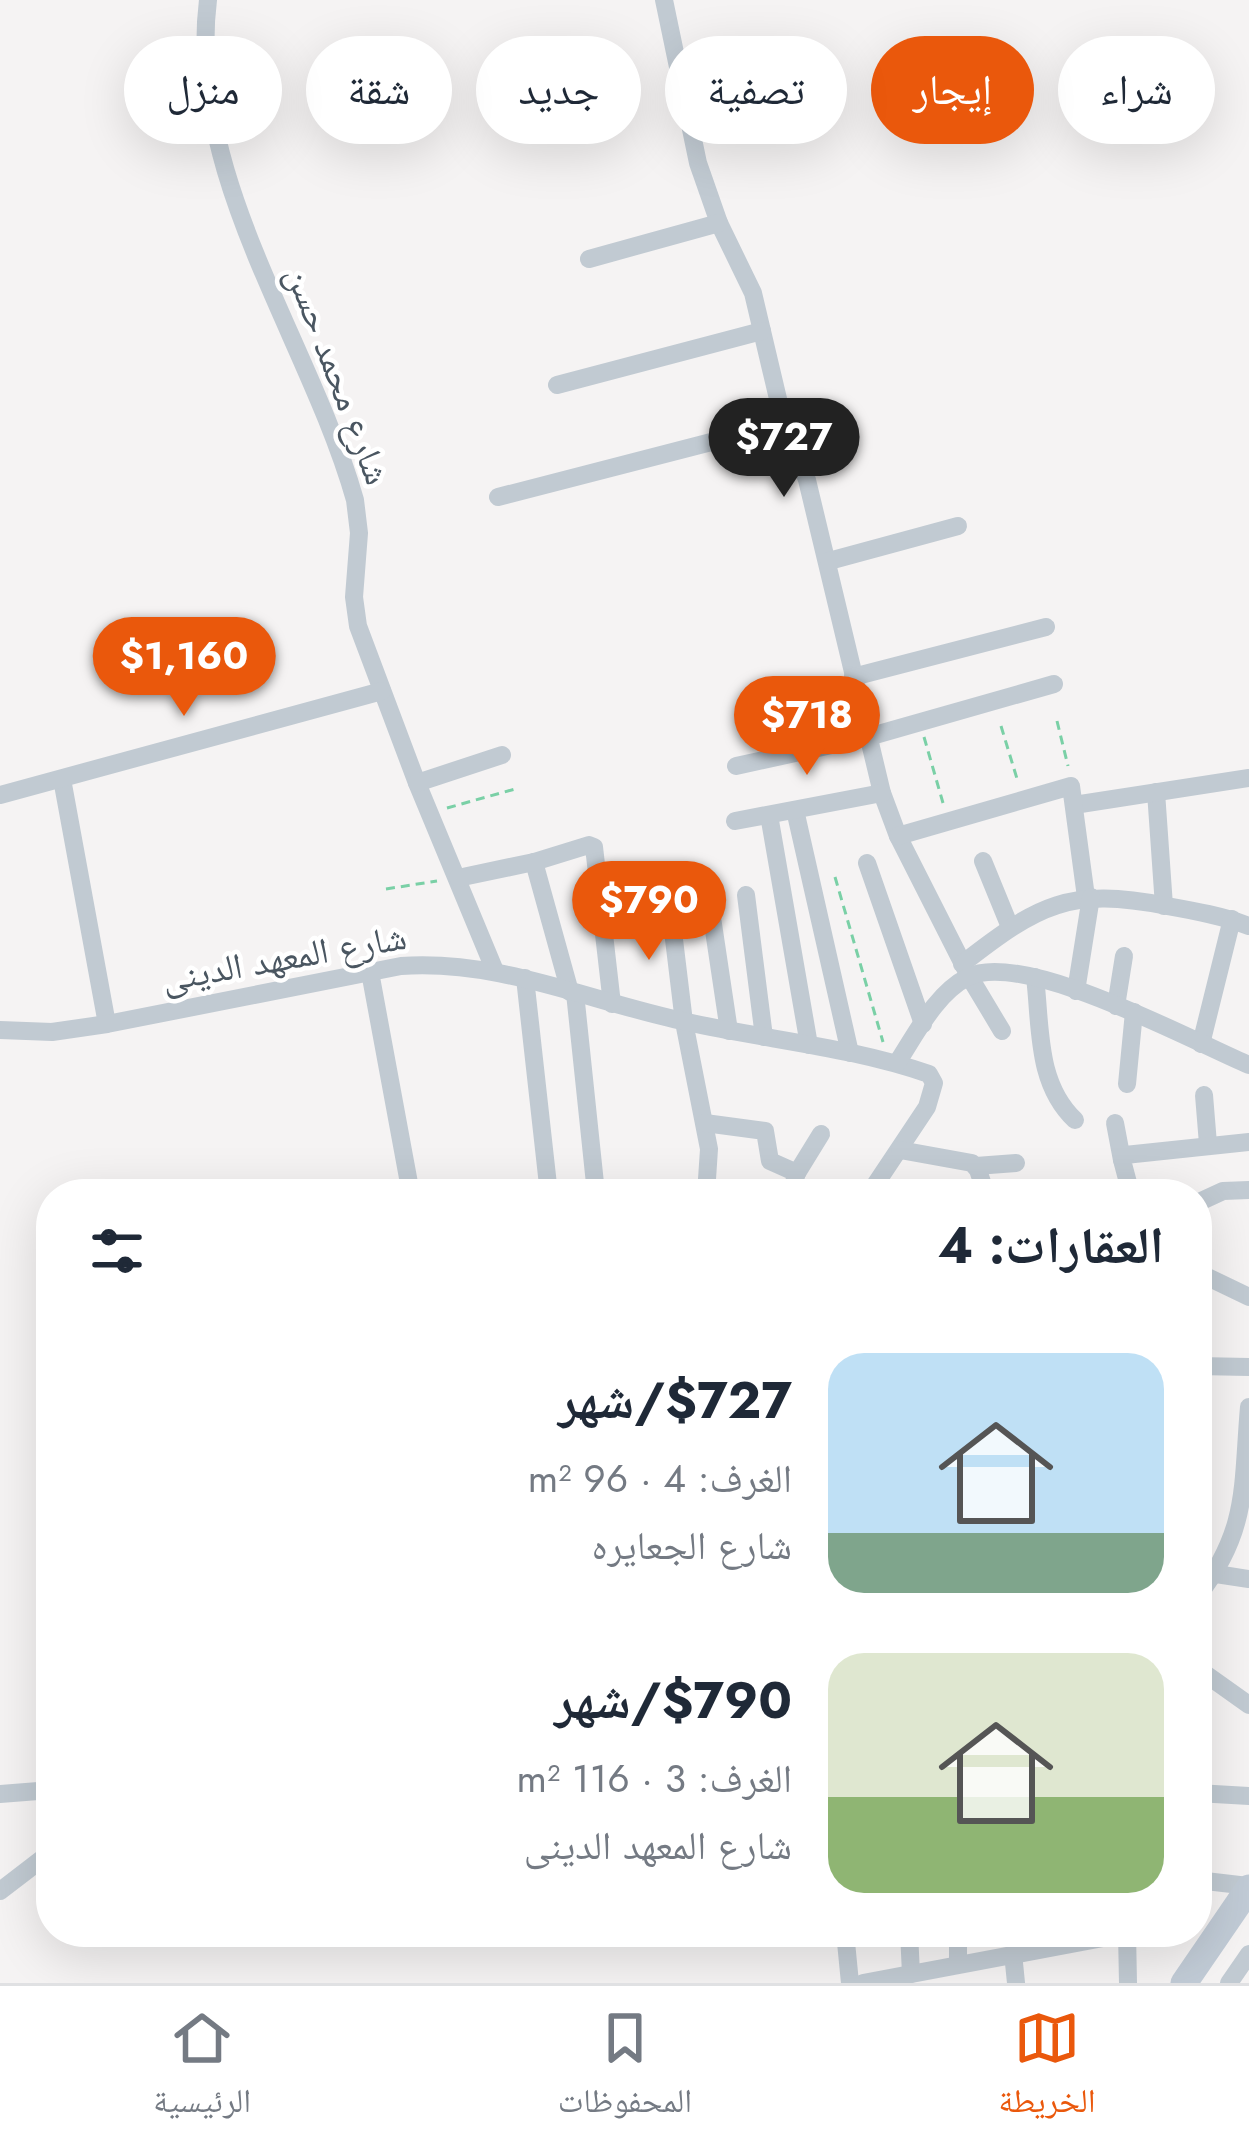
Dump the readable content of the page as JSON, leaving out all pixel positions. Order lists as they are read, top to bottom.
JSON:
{
  "streets": {
    "street": ["شارع محمد حسن", "شارع المعهد الدينى"]
  },
  "crossings": [
    ["شارع محمد حسن", "شارع المعهد الدينى"]
  ],
  "page": {
    "chip": [
      "شراء",
      "إيجار",
      "تصفية",
      "جديد",
      "شقة",
      "منزل"
    ],
    "price": [
      "$727",
      "$1,160",
      "$718",
      "$790"
    ],
    "heading": "العقارات: 4",
    "list": [
      {
        "name": "$727/شهر",
        "note": "الغرف: 4 · 96 m² · شارع الجعايره"
      },
      {
        "name": "$790/شهر",
        "note": "الغرف: 3 · 116 m² · شارع المعهد الدينى"
      }
    ],
    "tabs": ["الخريطة", "المحفوظات", "الرئيسية"]
  }
}
